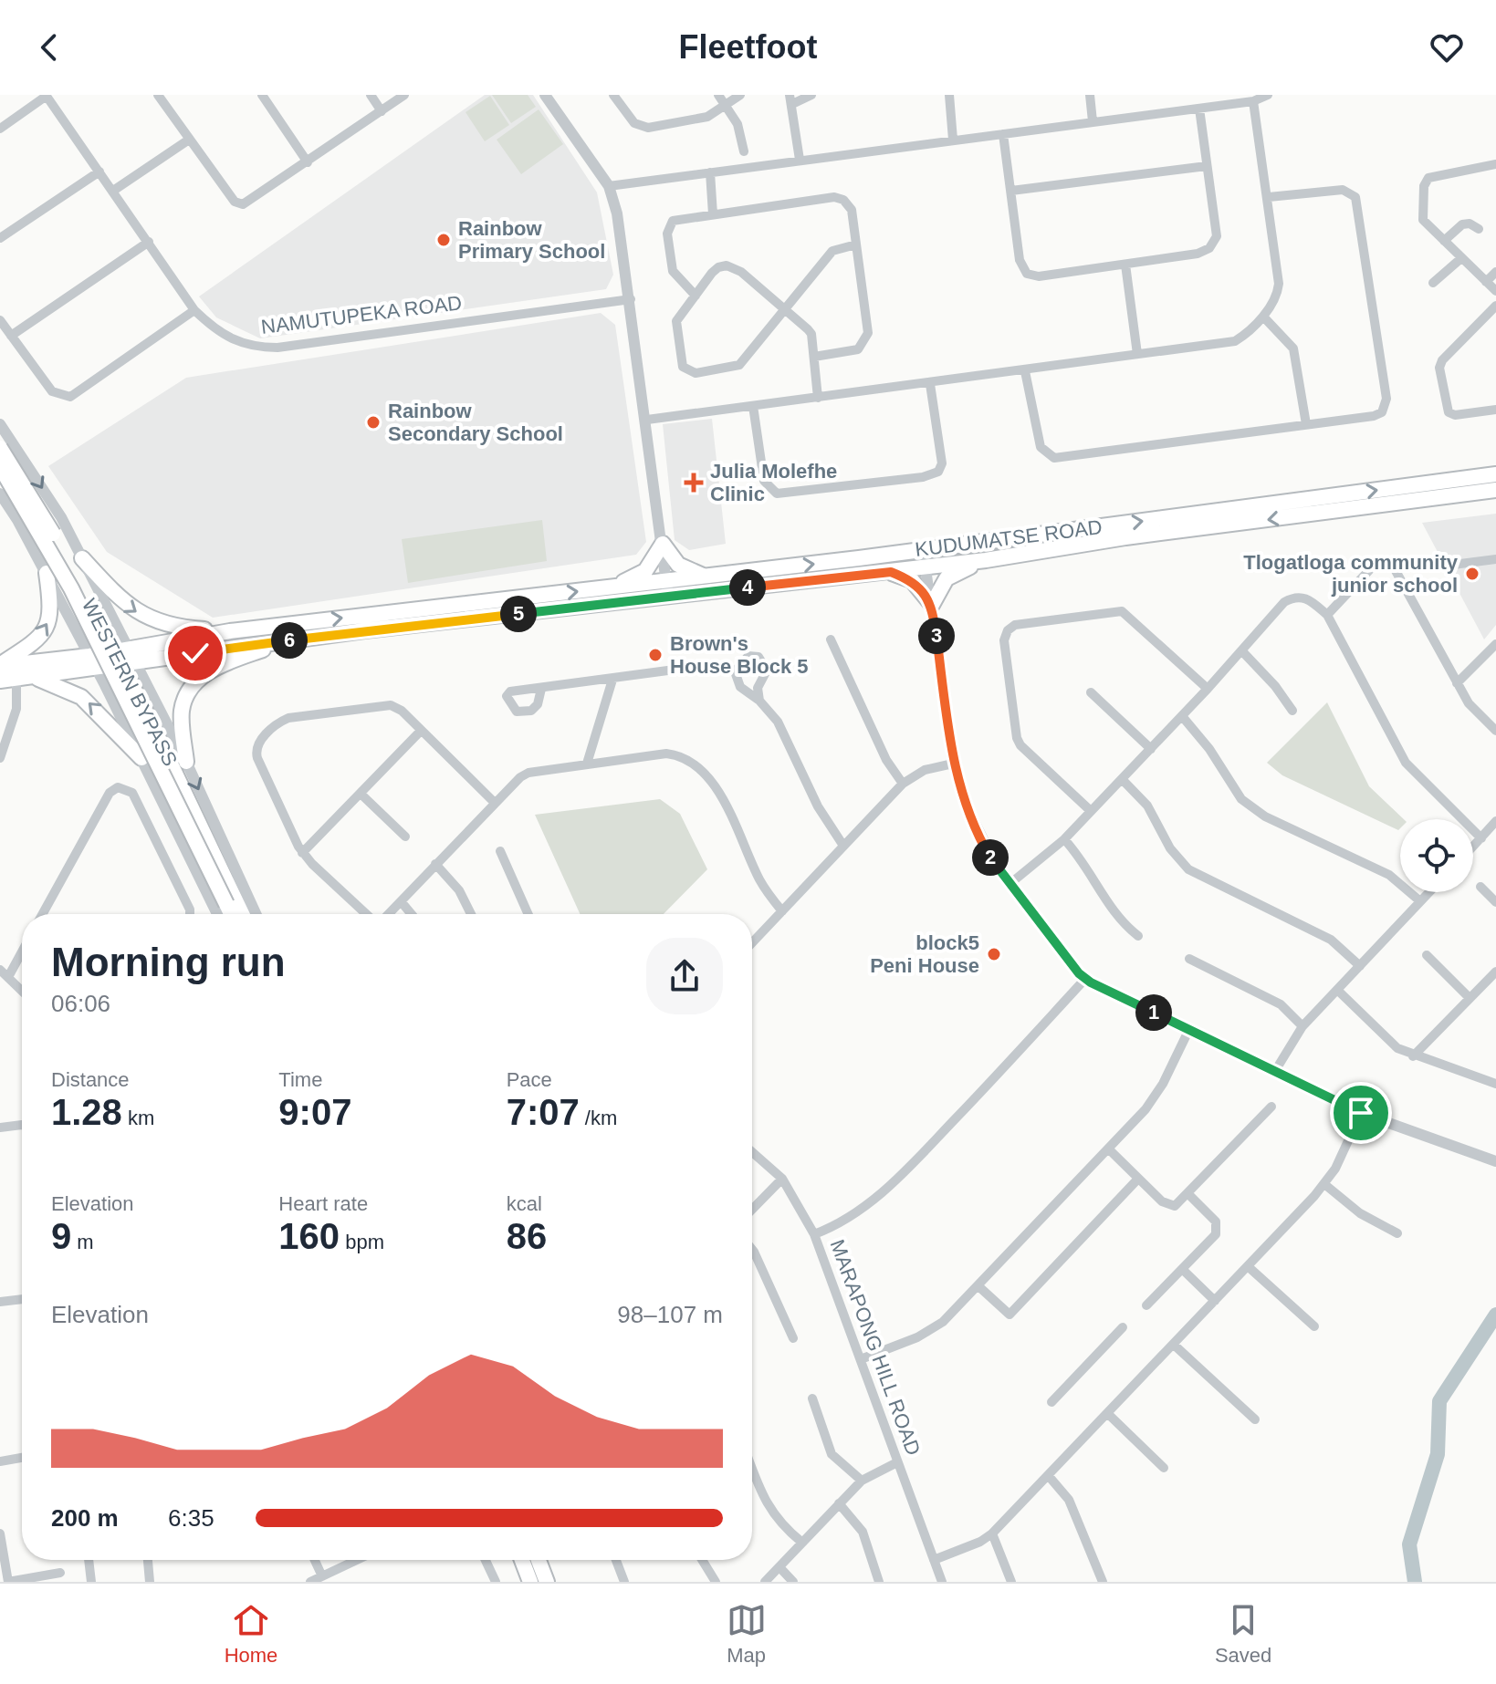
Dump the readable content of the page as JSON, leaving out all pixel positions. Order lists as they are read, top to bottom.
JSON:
{
  "streets": {
    "main road": ["KUDUMATSE ROAD", "WESTERN BYPASS"],
    "street": ["NAMUTUPEKA ROAD", "MARAPONG HILL ROAD"]
  },
  "places": {
    "other": [
      "Rainbow Primary School",
      "Rainbow Secondary School",
      "Tlogatloga community junior school",
      "Brown's House Block 5",
      "block5 Peni House"
    ],
    "health": ["Julia Molefhe Clinic"]
  },
  "page": {
    "header": "Fleetfoot",
    "pins": [
      "4",
      "5",
      "3",
      "6",
      "2",
      "1"
    ],
    "heading": ["Morning run", "06:06"],
    "stats": [
      ["Distance", "1.28 km"],
      ["Time", "9:07"],
      ["Pace", "7:07 /km"],
      ["Elevation", "9 m"],
      ["Heart rate", "160 bpm"],
      ["kcal", "86"]
    ],
    "chart": ["Elevation", "98–107 m"],
    "list": [
      {
        "name": "200 m",
        "note": "6:35"
      }
    ],
    "tabs": ["Home", "Map", "Saved"]
  }
}
